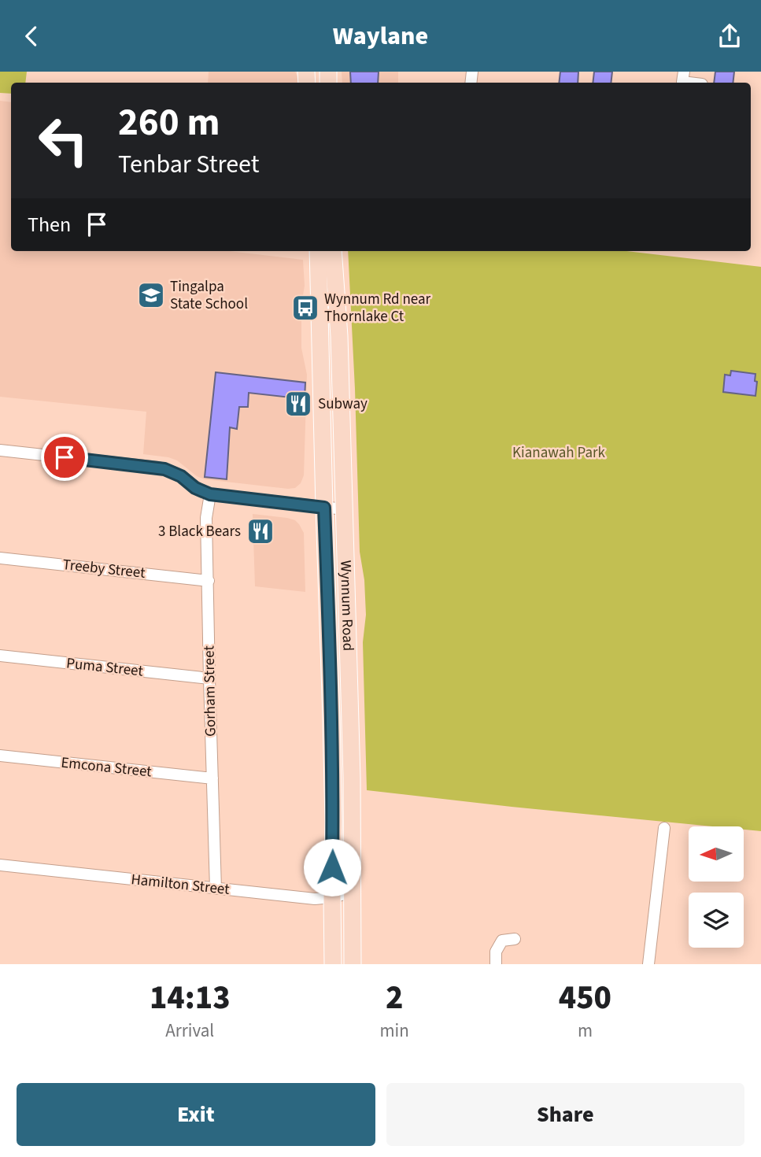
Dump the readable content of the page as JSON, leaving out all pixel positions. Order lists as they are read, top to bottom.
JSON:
{
  "streets": {
    "main road": ["Wynnum Road"],
    "street": [
      "Treeby Street",
      "Puma Street",
      "Gorham Street",
      "Emcona Street",
      "Hamilton Street"
    ]
  },
  "crossings": [
    ["Treeby Street", "Gorham Street"],
    ["Wynnum Road", "Hamilton Street"],
    ["Puma Street", "Gorham Street"],
    ["Gorham Street", "Emcona Street"],
    ["Gorham Street", "Hamilton Street"]
  ],
  "parks": ["Kianawah Park"],
  "places": {
    "school or university": ["Tingalpa State School"],
    "bus stop": ["Wynnum Rd near Thornlake Ct"],
    "restaurant": ["Subway", "3 Black Bears"]
  },
  "north": "left",
  "page": {
    "header": "Waylane",
    "turn": ["260 m", "Tenbar Street"],
    "then": "Then",
    "eta": [
      "14:13",
      "Arrival",
      "2",
      "min",
      "450",
      "m"
    ],
    "buttons": ["Exit", "Share"]
  }
}
